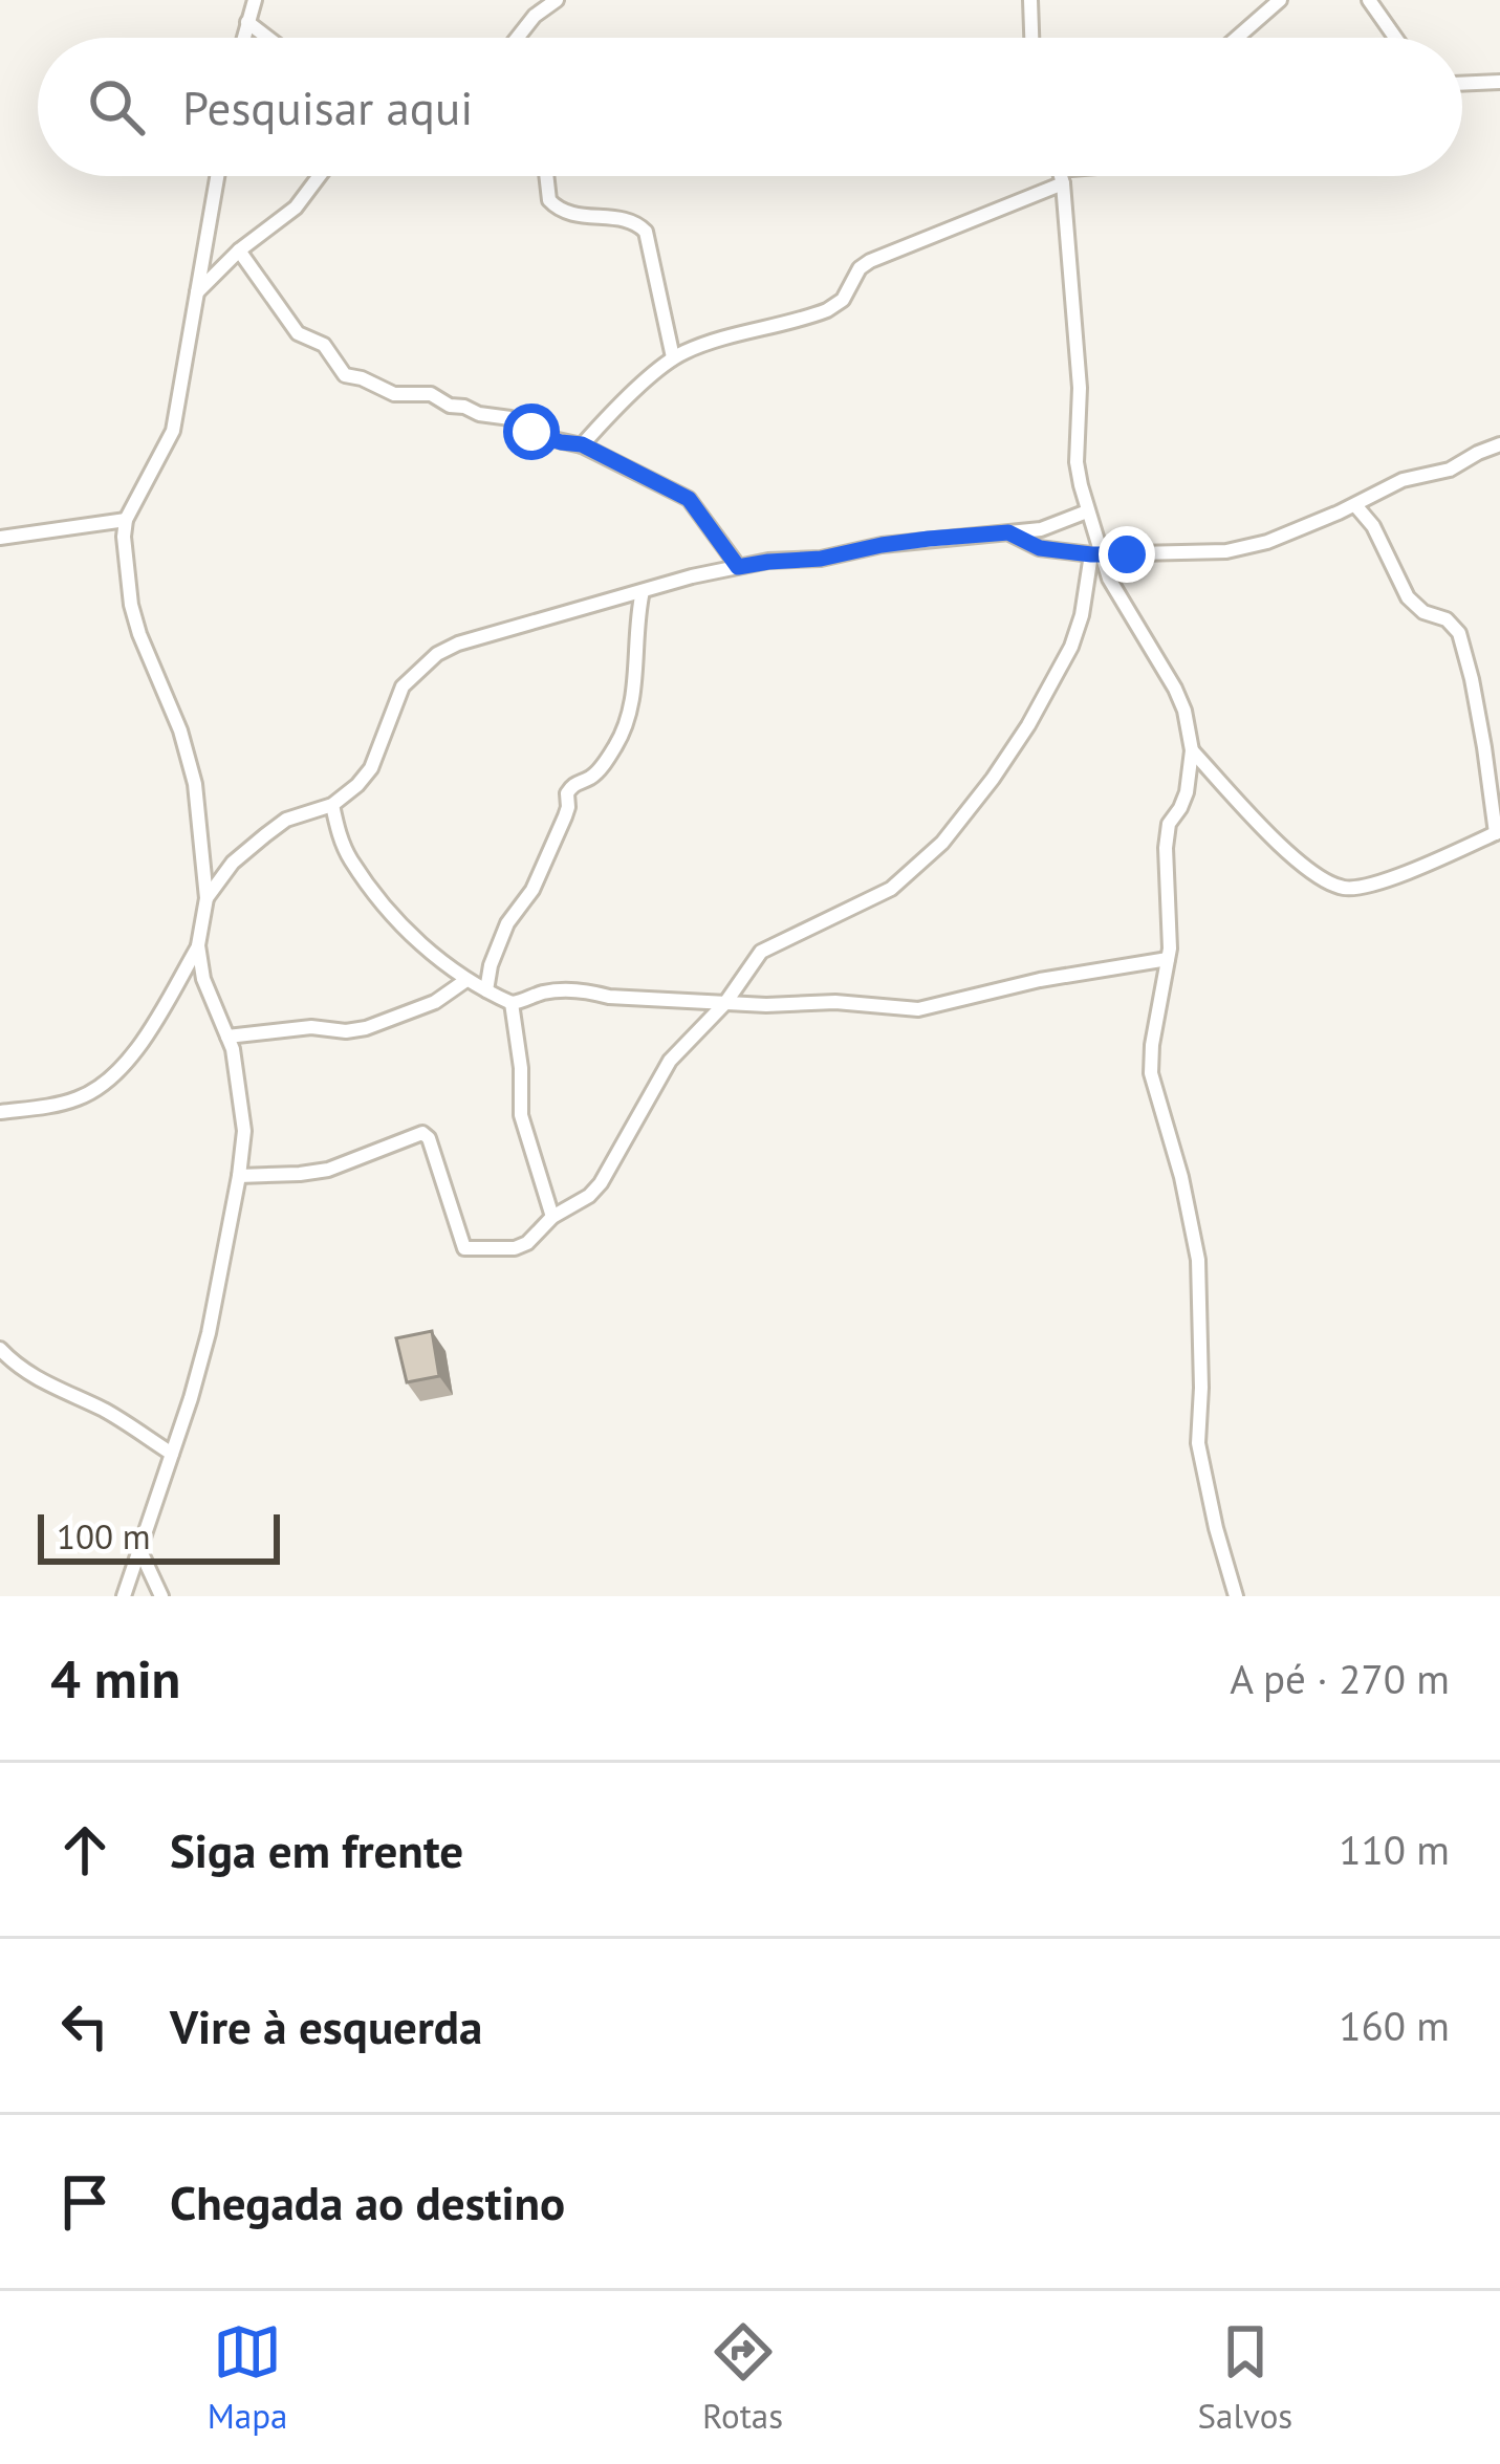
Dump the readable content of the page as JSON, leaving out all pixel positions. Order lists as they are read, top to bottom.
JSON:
{
  "scale_bar": "100 m",
  "page": {
    "search": "Pesquisar aqui",
    "scale": "100 m",
    "heading": ["4 min", "A pé · 270 m"],
    "list": [
      ["Siga em frente", "110 m"],
      ["Vire à esquerda", "160 m"],
      "Chegada ao destino"
    ],
    "nav": ["Mapa", "Rotas", "Salvos"]
  }
}
